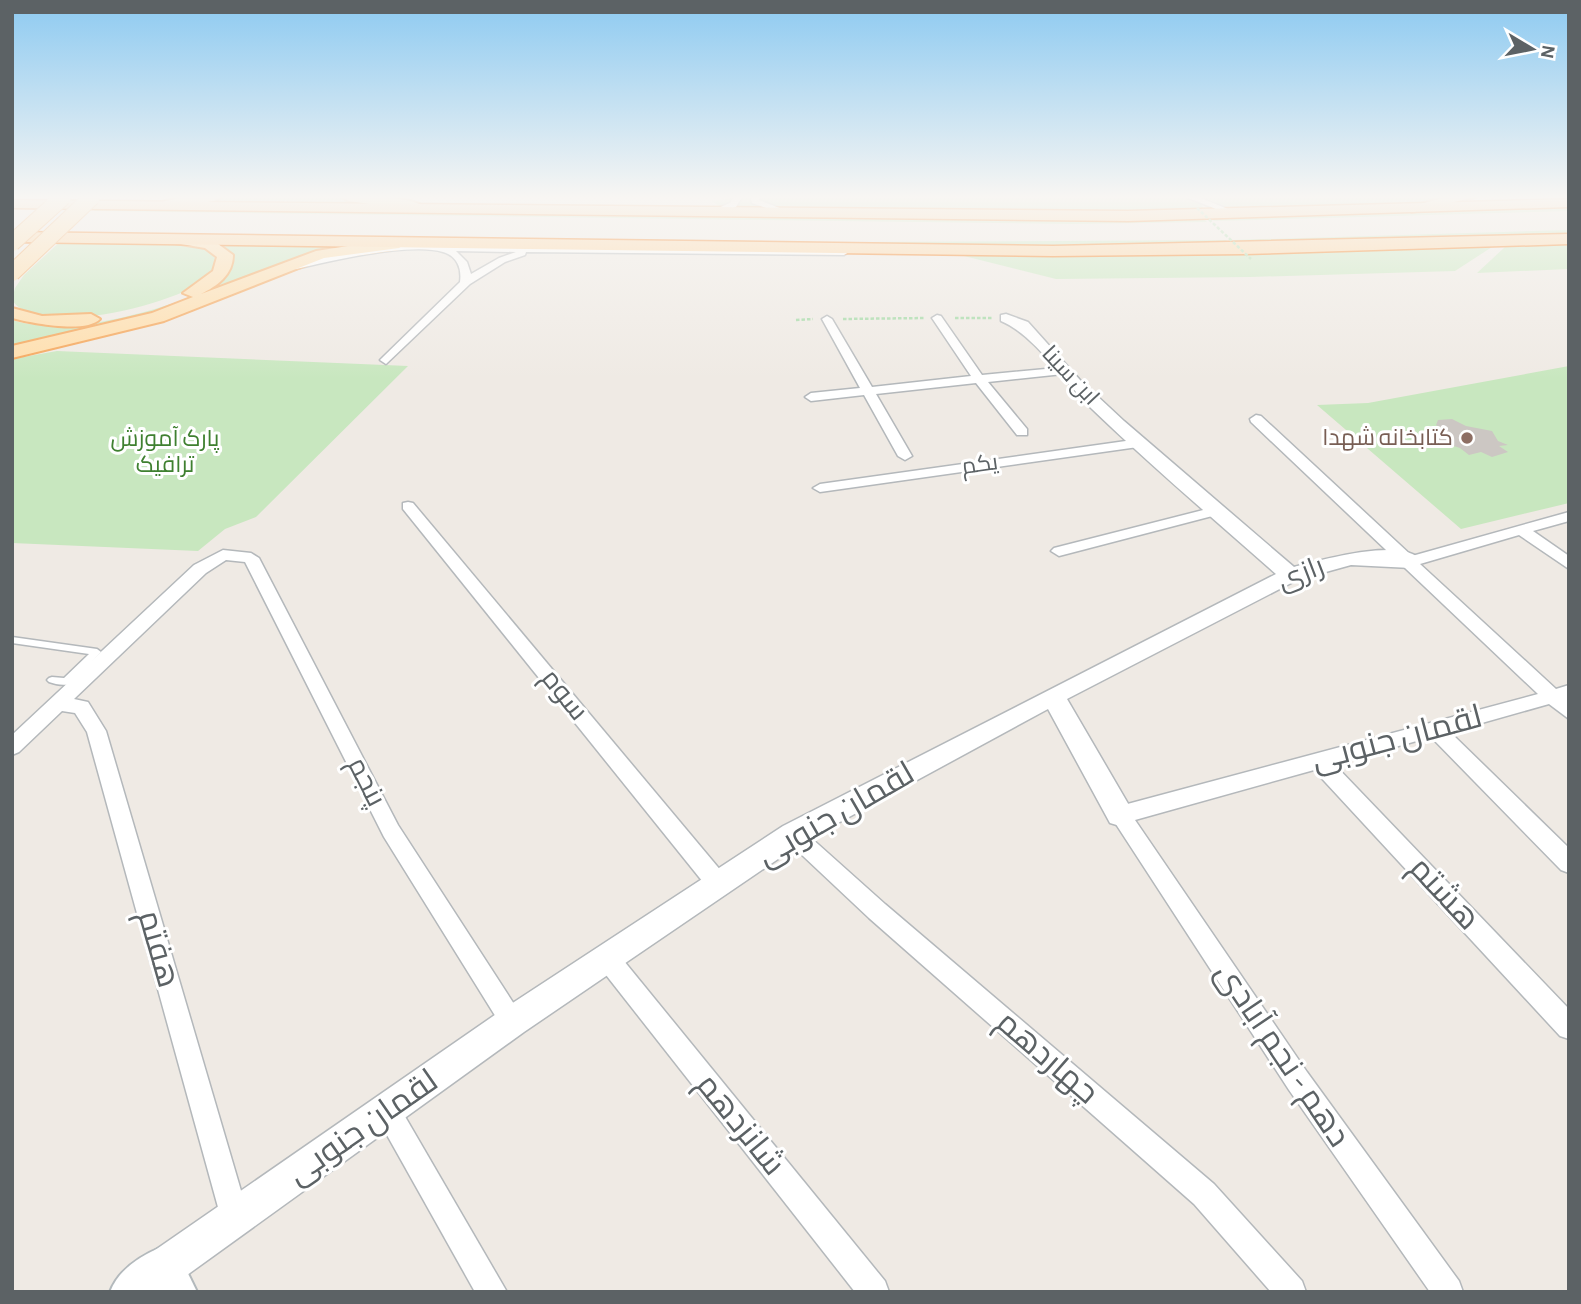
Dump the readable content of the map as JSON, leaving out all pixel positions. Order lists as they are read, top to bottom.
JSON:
{
  "streets": {
    "street": [
      "ابن سینا",
      "یکم",
      "رازی",
      "سوم",
      "لقمان جنوبی",
      "پنجم",
      "هشتم",
      "هفتم",
      "دهم - نجم آبادی",
      "چهاردهم",
      "شانزدهم"
    ]
  },
  "crossings": [
    ["ابن سینا", "یکم"],
    ["ابن سینا", "رازی"],
    ["رازی", "لقمان جنوبی"],
    ["سوم", "لقمان جنوبی"],
    ["لقمان جنوبی", "پنجم"],
    ["لقمان جنوبی", "هشتم"],
    ["لقمان جنوبی", "هفتم"],
    ["لقمان جنوبی", "دهم - نجم آبادی"],
    ["لقمان جنوبی", "چهاردهم"],
    ["لقمان جنوبی", "شانزدهم"],
    ["پنجم", "هفتم"]
  ],
  "parks": ["پارک آموزش ترافیک"],
  "places": ["کتابخانه شهدا"],
  "north": "right"
}
